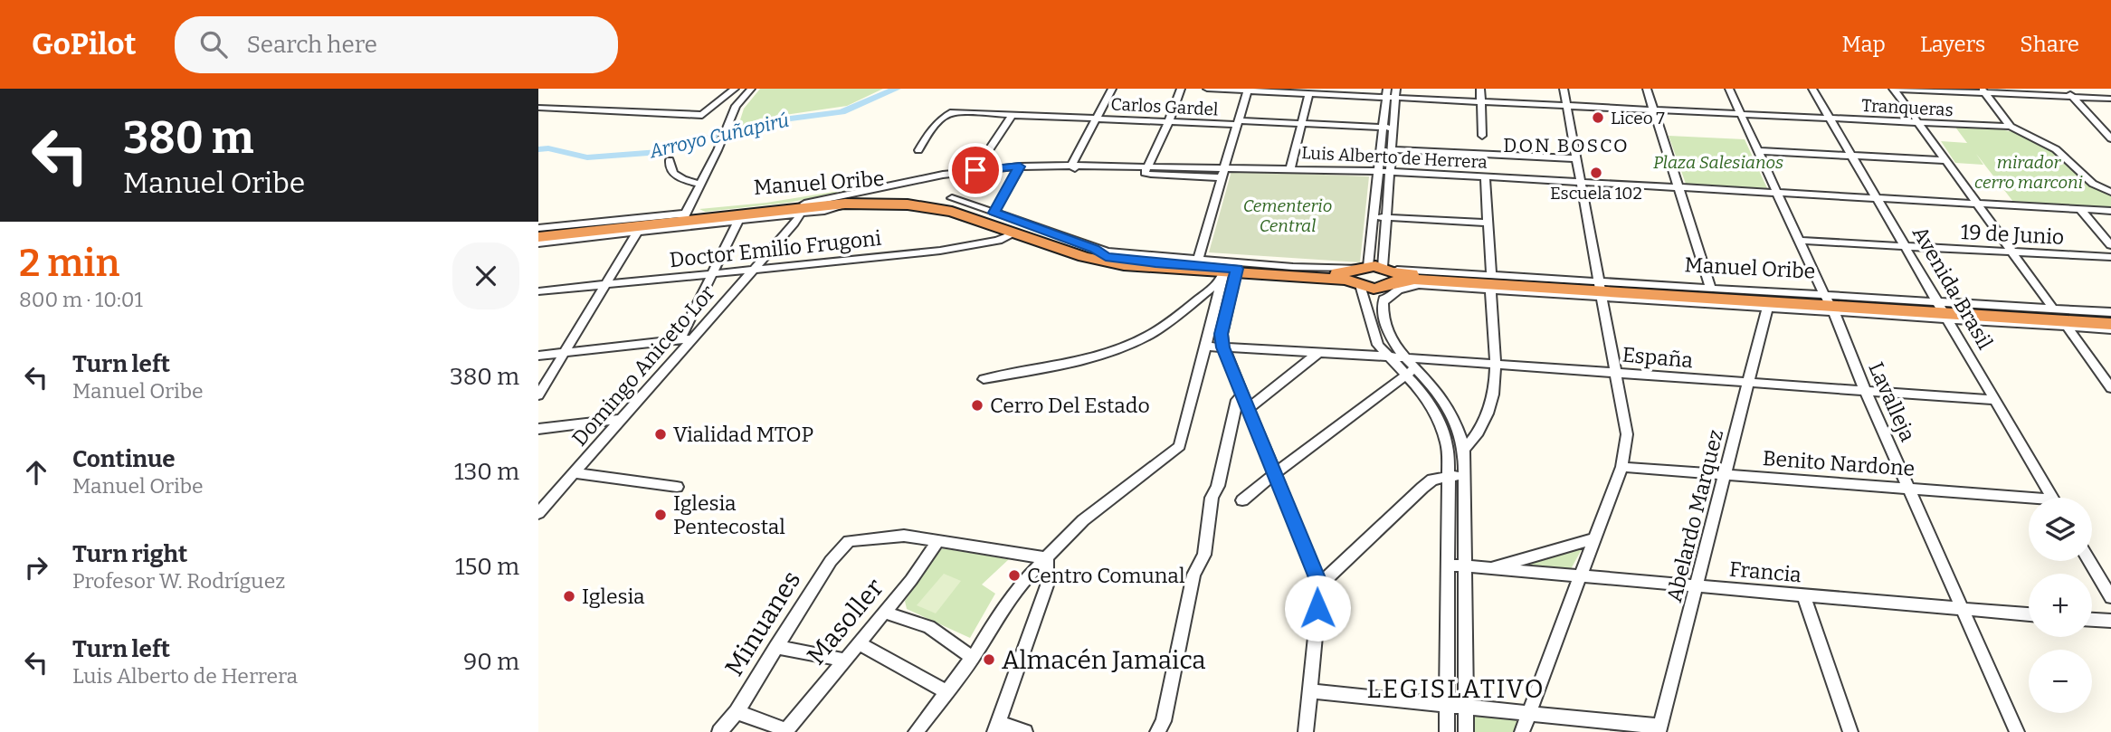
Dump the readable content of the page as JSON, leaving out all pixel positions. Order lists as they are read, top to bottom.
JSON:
{
  "streets": {
    "highway": ["Manuel Oribe"],
    "street": [
      "Carlos Gardel",
      "Tranqueras",
      "Luis Alberto de Herrera",
      "19 de Junio",
      "Doctor Emilio Frugoni",
      "Avenida Brasil",
      "España",
      "Domingo Aniceto Lor",
      "Lavalleja",
      "Benito Nardone",
      "Abelardo Marquez",
      "Francia",
      "Masoller",
      "Minuanes"
    ]
  },
  "crossings": [
    ["Tranqueras", "Avenida Brasil"],
    ["Tranqueras", "Lavalleja"],
    ["Luis Alberto de Herrera", "Manuel Oribe"],
    ["Luis Alberto de Herrera", "Avenida Brasil"],
    ["Luis Alberto de Herrera", "Lavalleja"],
    ["Manuel Oribe", "Doctor Emilio Frugoni"],
    ["Manuel Oribe", "Avenida Brasil"],
    ["Manuel Oribe", "Domingo Aniceto Lor"],
    ["Manuel Oribe", "Lavalleja"],
    ["19 de Junio", "Avenida Brasil"],
    ["19 de Junio", "Lavalleja"],
    ["Doctor Emilio Frugoni", "Domingo Aniceto Lor"],
    ["Avenida Brasil", "España"],
    ["España", "Lavalleja"],
    ["España", "Abelardo Marquez"],
    ["Lavalleja", "Benito Nardone"],
    ["Lavalleja", "Francia"],
    ["Benito Nardone", "Abelardo Marquez"],
    ["Abelardo Marquez", "Francia"],
    ["Masoller", "Minuanes"]
  ],
  "districts": ["DON BOSCO", "LEGISLATIVO"],
  "water": ["Arroyo Cuñapirú"],
  "parks": ["Plaza Salesianos", "mirador cerro marconi", "Cementerio Central"],
  "places": [
    "Liceo 7",
    "Escuela 102",
    "Cerro Del Estado",
    "Vialidad MTOP",
    "Iglesia Pentecostal",
    "Centro Comunal",
    "Iglesia",
    "Almacén Jamaica"
  ],
  "page": {
    "header": "GoPilot",
    "search": "Search here",
    "nav": ["Map", "Layers", "Share"],
    "turn": ["380 m", "Manuel Oribe"],
    "heading": ["2 min", "800 m · 10:01"],
    "list": [
      {
        "name": "Turn left",
        "note": "Manuel Oribe",
        "value": "380 m"
      },
      {
        "name": "Continue",
        "note": "Manuel Oribe",
        "value": "130 m"
      },
      {
        "name": "Turn right",
        "note": "Profesor W. Rodríguez",
        "value": "150 m"
      },
      {
        "name": "Turn left",
        "note": "Luis Alberto de Herrera",
        "value": "90 m"
      }
    ],
    "map_buttons": ["+", "−"]
  }
}
